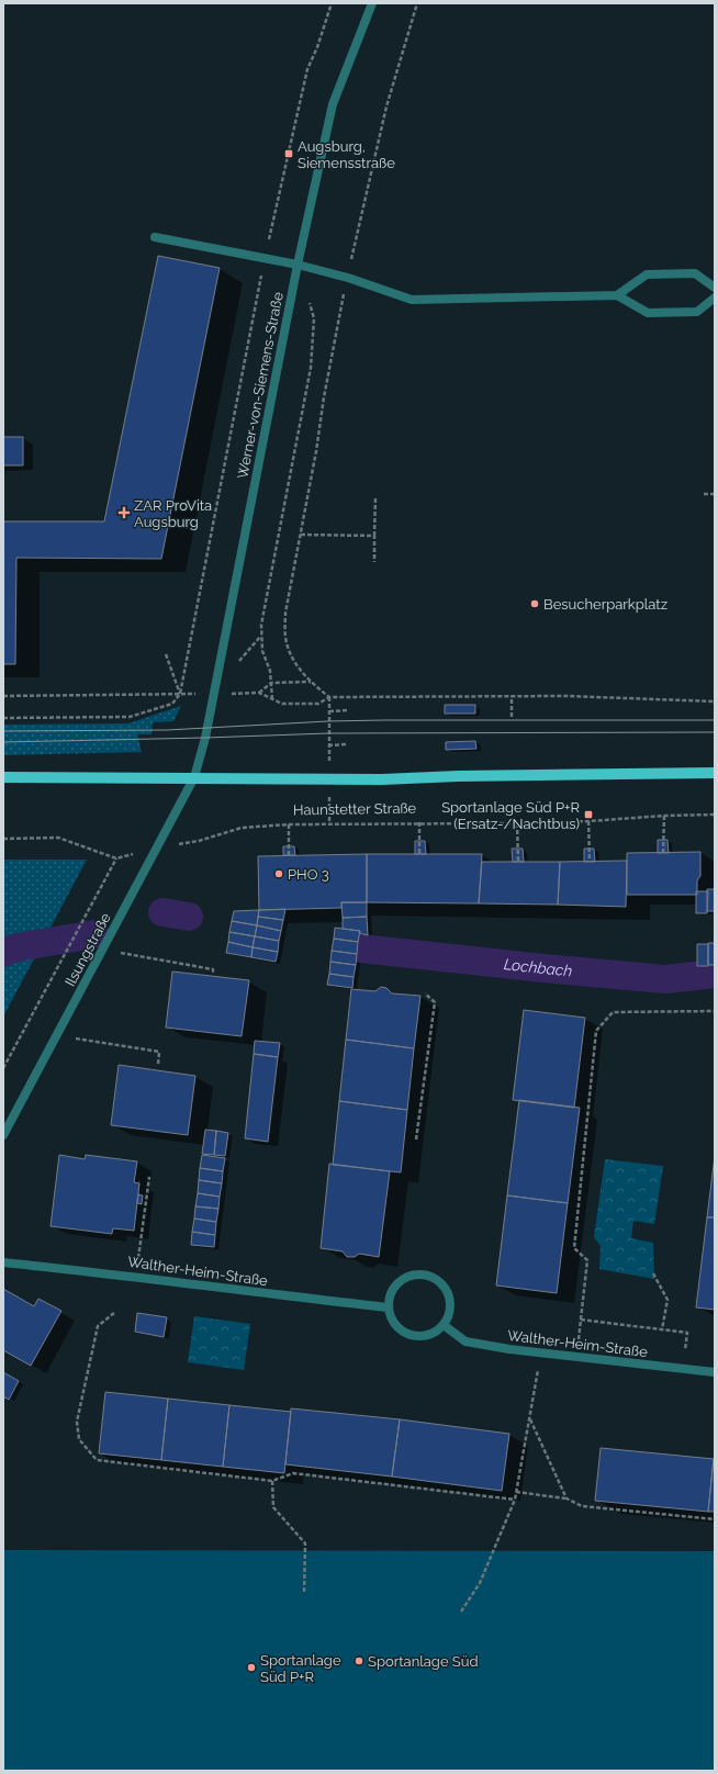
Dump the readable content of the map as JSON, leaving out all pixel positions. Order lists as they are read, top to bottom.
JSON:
{
  "streets": {
    "main road": ["Haunstetter Straße"],
    "street": ["Werner-von-Siemens-Straße", "Ilsungstraße", "Walther-Heim-Straße"]
  },
  "crossings": [
    ["Werner-von-Siemens-Straße", "Haunstetter Straße"],
    ["Werner-von-Siemens-Straße", "Ilsungstraße"],
    ["Haunstetter Straße", "Ilsungstraße"]
  ],
  "water": ["Lochbach"],
  "places": {
    "transit": ["Augsburg, Siemensstraße", "Sportanlage Süd P+R (Ersatz-/Nachtbus)"],
    "health": ["ZAR ProVita Augsburg"],
    "other": [
      "Besucherparkplatz",
      "PHO 3",
      "Sportanlage Süd",
      "Sportanlage Süd P+R"
    ]
  }
}
